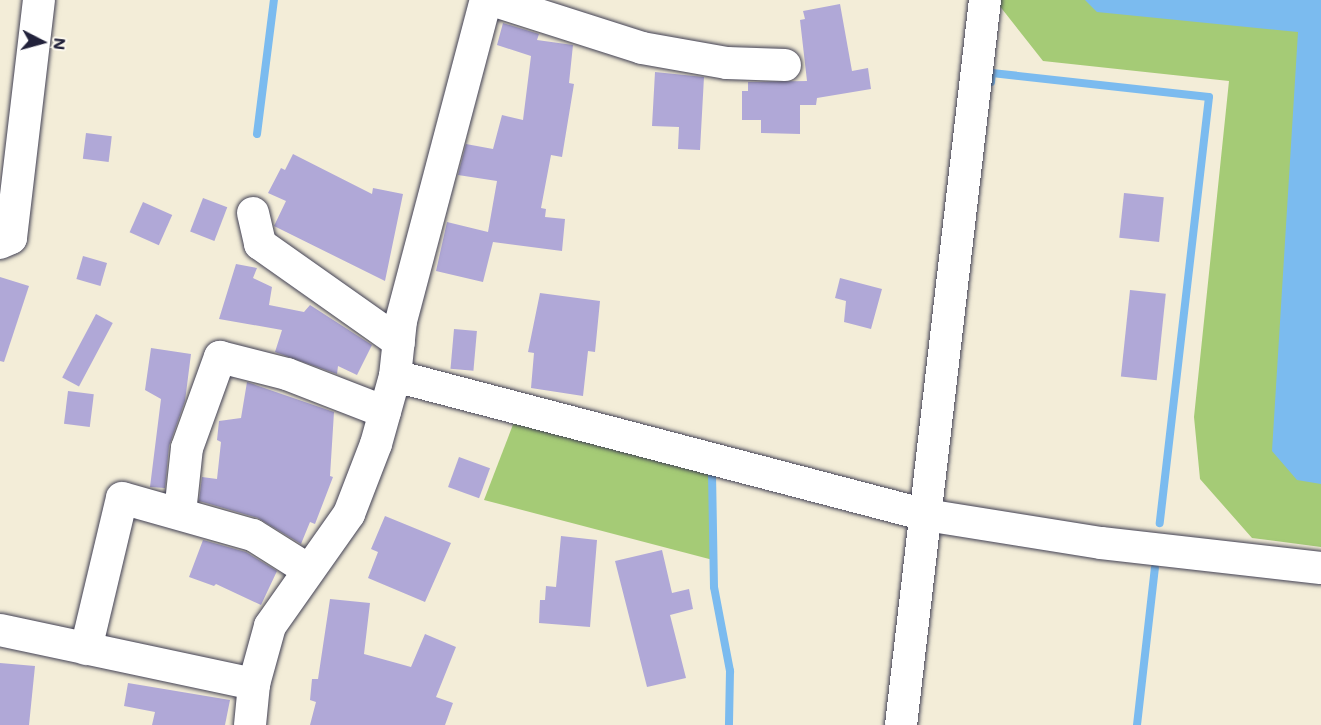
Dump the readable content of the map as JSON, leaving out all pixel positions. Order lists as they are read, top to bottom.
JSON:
{
  "north": "right"
}
